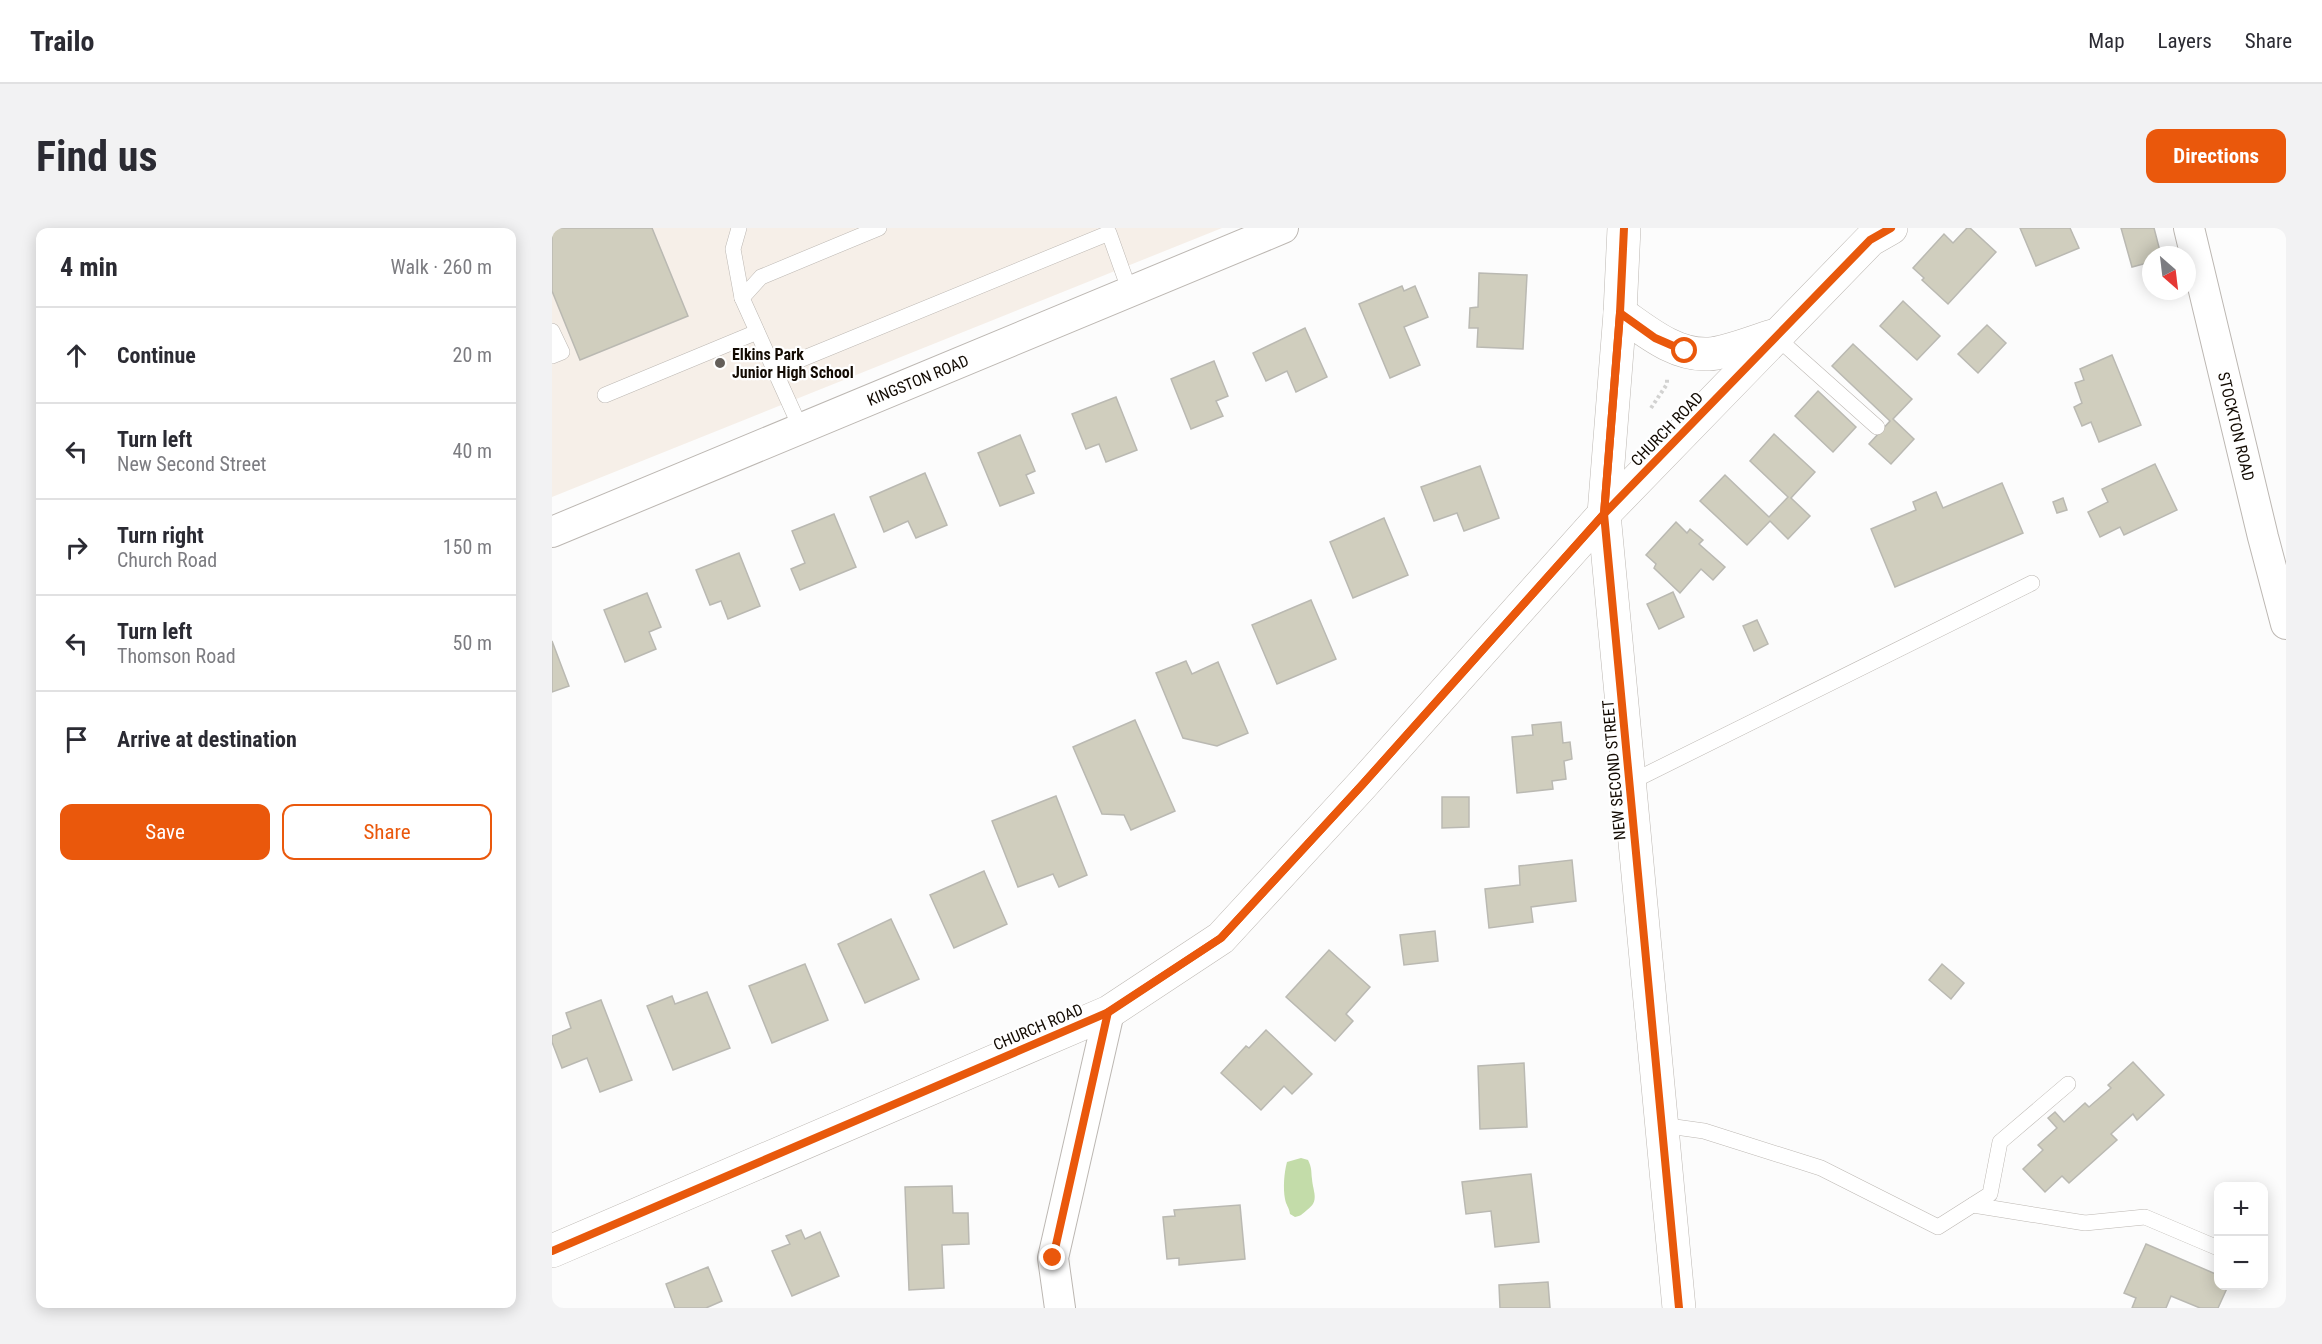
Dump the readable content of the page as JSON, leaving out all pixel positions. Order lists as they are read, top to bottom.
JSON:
{
  "streets": {
    "street": [
      "KINGSTON ROAD",
      "STOCKTON ROAD",
      "CHURCH ROAD",
      "NEW SECOND STREET"
    ]
  },
  "crossings": [
    ["CHURCH ROAD", "NEW SECOND STREET"]
  ],
  "places": ["Elkins Park Junior High School"],
  "north": "bottom right",
  "page": {
    "header": "Trailo",
    "nav": ["Map", "Layers", "Share"],
    "buttons": [
      "Directions",
      ["Save", "Share"]
    ],
    "title": "Find us",
    "heading": ["4 min", "Walk · 260 m"],
    "list": [
      ["Continue", "20 m"],
      ["Turn left", "New Second Street", "40 m"],
      ["Turn right", "Church Road", "150 m"],
      ["Turn left", "Thomson Road", "50 m"],
      "Arrive at destination"
    ],
    "map_buttons": ["+", "−"]
  }
}
